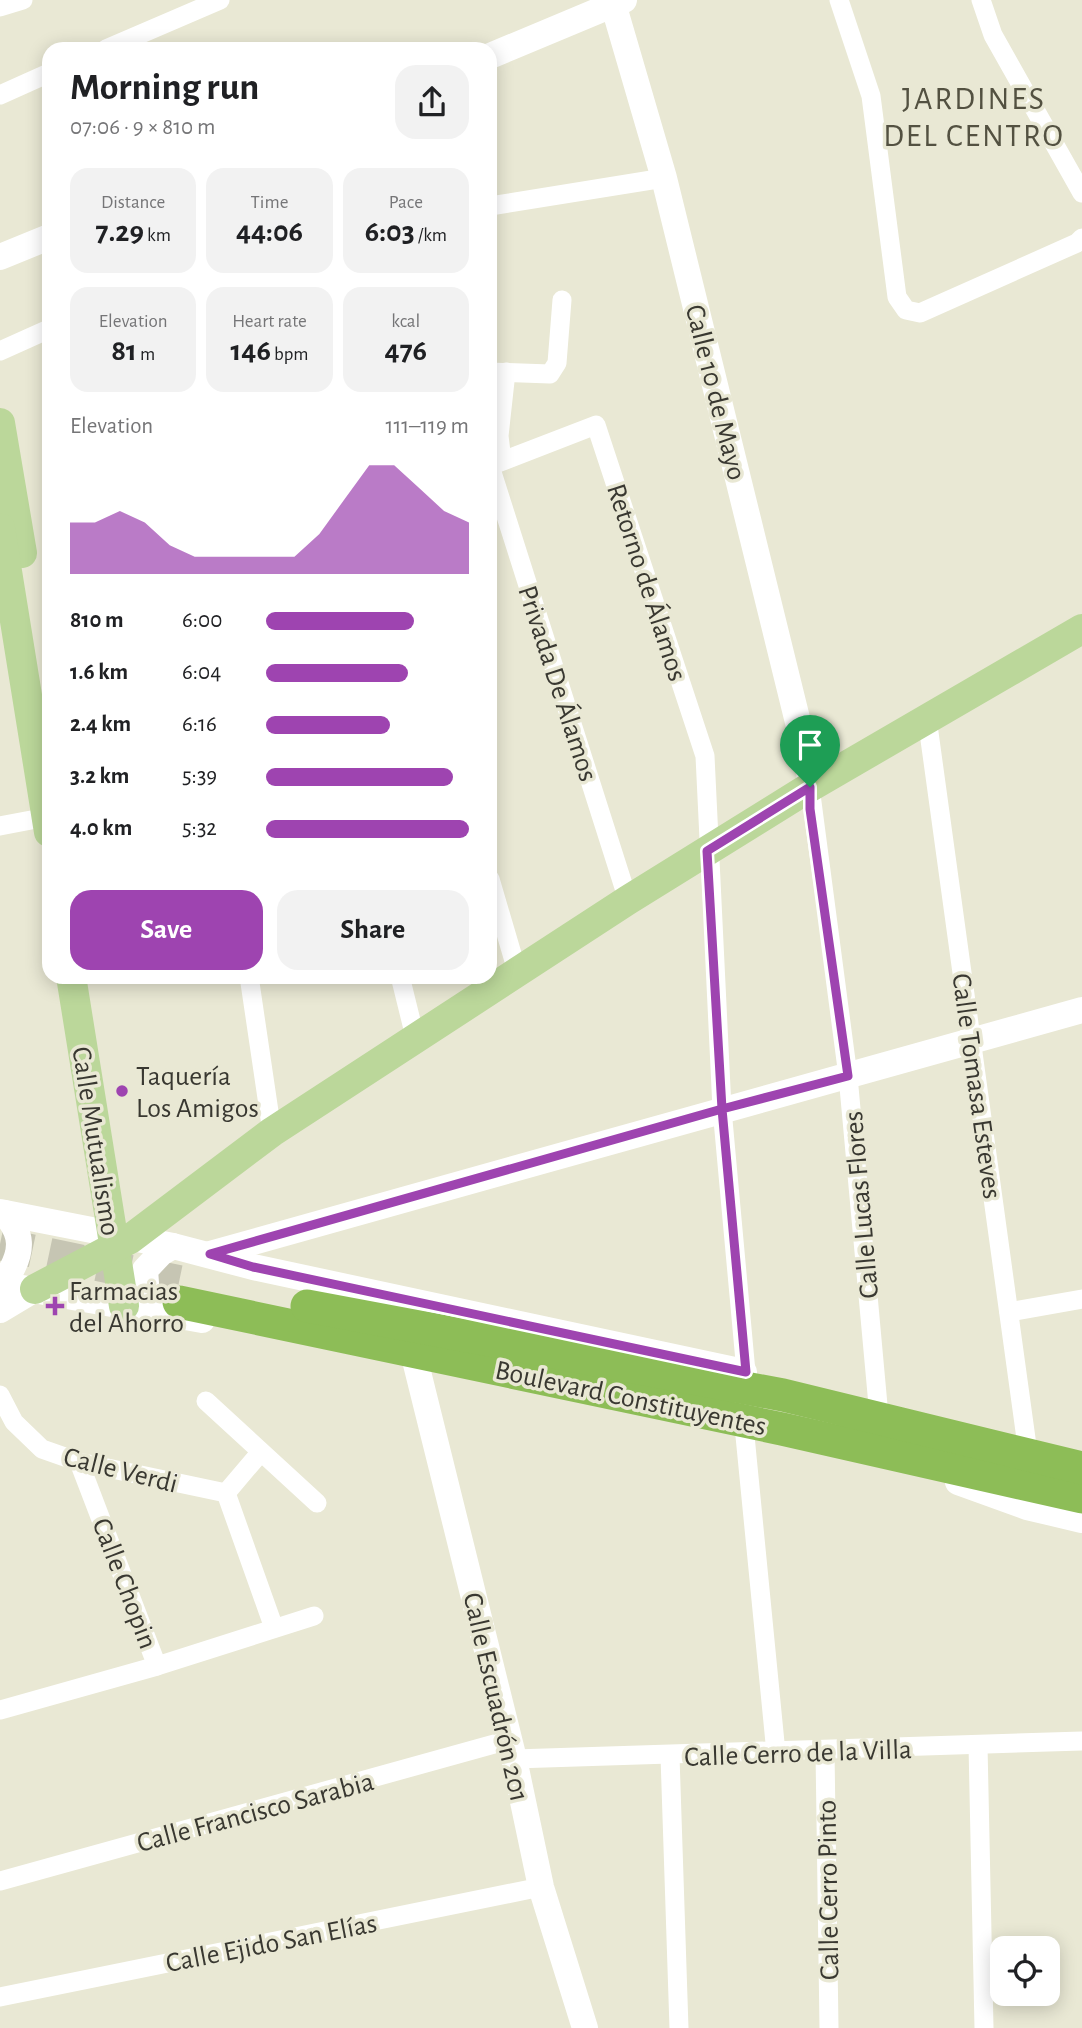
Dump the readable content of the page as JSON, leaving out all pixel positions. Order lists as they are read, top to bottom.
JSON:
{
  "streets": {
    "highway": ["Boulevard Constituyentes"],
    "main road": ["Calle Mutualismo"],
    "street": [
      "Calle 10 de Mayo",
      "Retorno de Álamos",
      "Privada De Álamos",
      "Calle Tomasa Esteves",
      "Calle Lucas Flores",
      "Calle Verdi",
      "Calle Chopin",
      "Calle Escuadrón 201",
      "Calle Cerro de la Villa",
      "Calle Francisco Sarabia",
      "Calle Cerro Pinto",
      "Calle Ejido San Elías"
    ]
  },
  "crossings": [
    ["Calle 10 de Mayo", "Calle Lucas Flores"],
    ["Calle Tomasa Esteves", "Boulevard Constituyentes"],
    ["Calle Lucas Flores", "Boulevard Constituyentes"],
    ["Calle Verdi", "Calle Chopin"],
    ["Calle Escuadrón 201", "Calle Cerro de la Villa"],
    ["Calle Escuadrón 201", "Calle Francisco Sarabia"],
    ["Calle Escuadrón 201", "Calle Ejido San Elías"],
    ["Calle Cerro de la Villa", "Calle Francisco Sarabia"],
    ["Calle Cerro de la Villa", "Calle Cerro Pinto"]
  ],
  "districts": ["JARDINES DEL CENTRO"],
  "places": {
    "other": ["Taquería Los Amigos"],
    "health": ["Farmacias del Ahorro"]
  },
  "page": {
    "heading": ["Morning run", "07:06 · 9 × 810 m"],
    "stats": [
      ["Distance", "7.29 km"],
      ["Time", "44:06"],
      ["Pace", "6:03 /km"],
      ["Elevation", "81 m"],
      ["Heart rate", "146 bpm"],
      ["kcal", "476"]
    ],
    "chart": ["Elevation", "111–119 m"],
    "list": [
      {
        "name": "810 m",
        "note": "6:00"
      },
      {
        "name": "1.6 km",
        "note": "6:04"
      },
      {
        "name": "2.4 km",
        "note": "6:16"
      },
      {
        "name": "3.2 km",
        "note": "5:39"
      },
      {
        "name": "4.0 km",
        "note": "5:32"
      }
    ],
    "buttons": ["Save", "Share"]
  }
}
